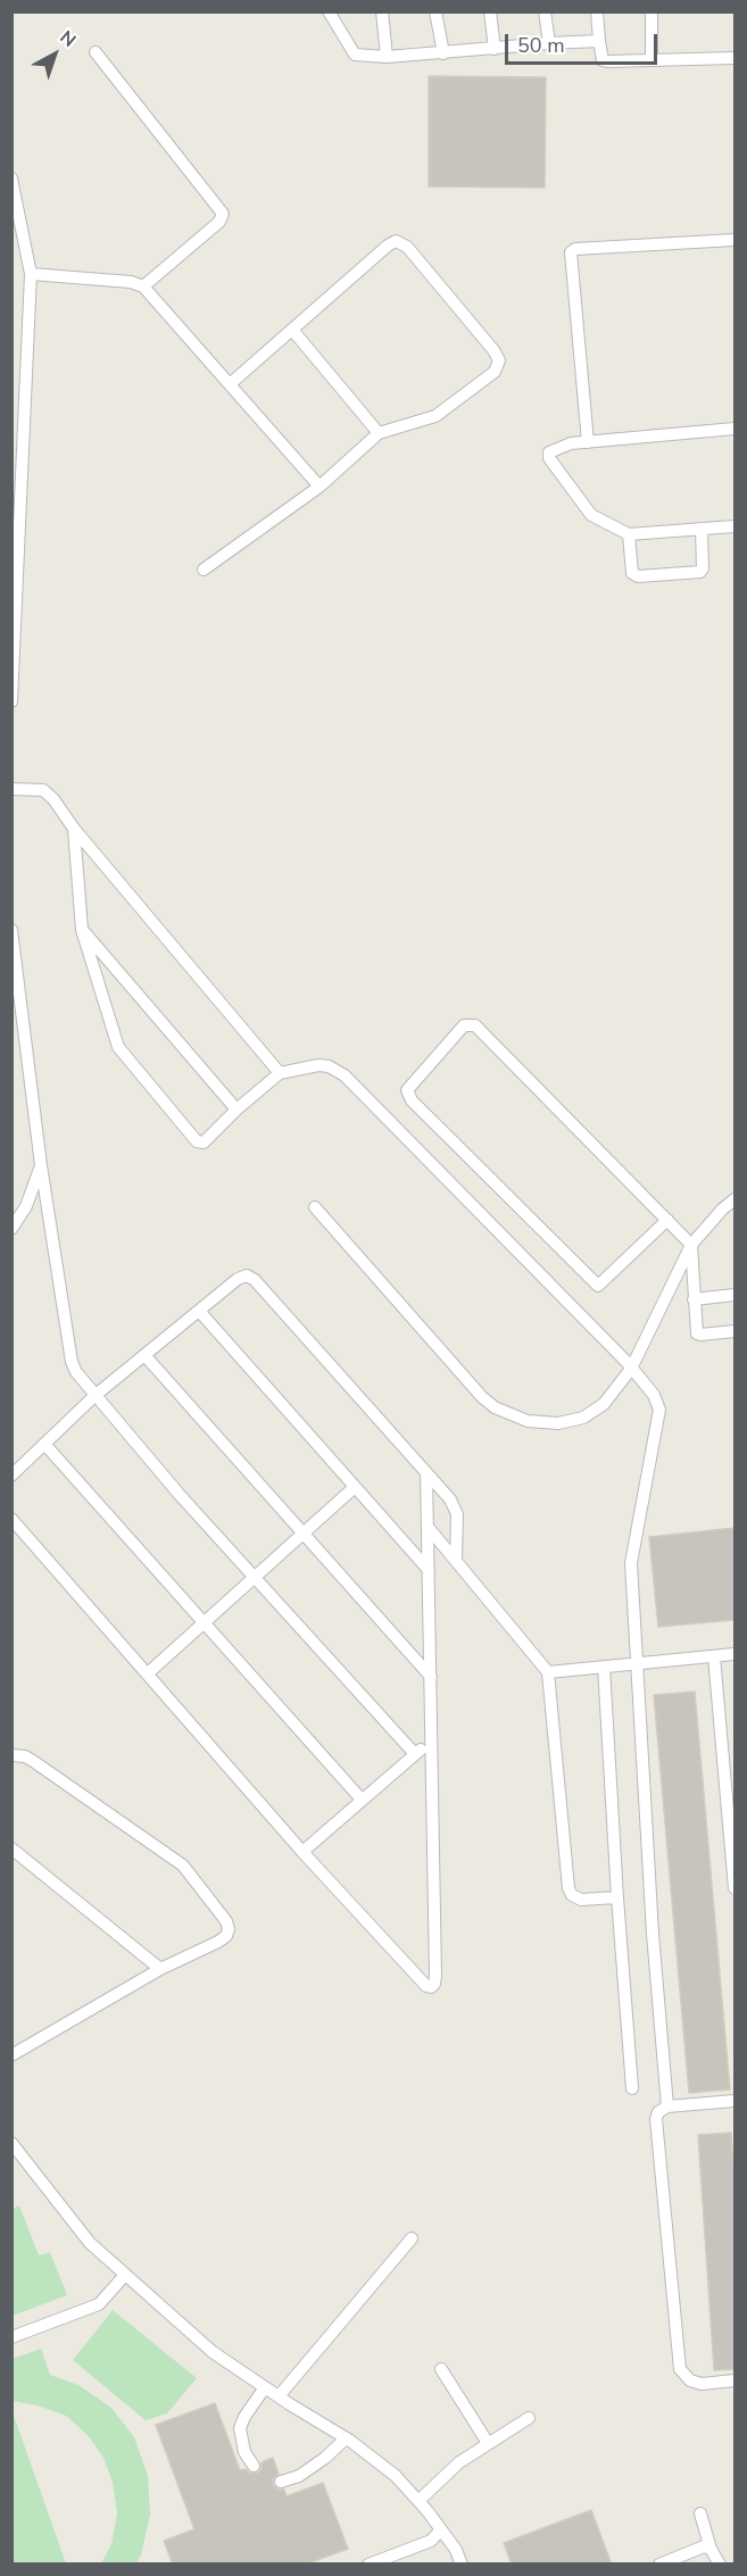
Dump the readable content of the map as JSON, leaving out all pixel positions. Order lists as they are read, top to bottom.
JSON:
{
  "scale_bar": "50 m",
  "north": "top right"
}
